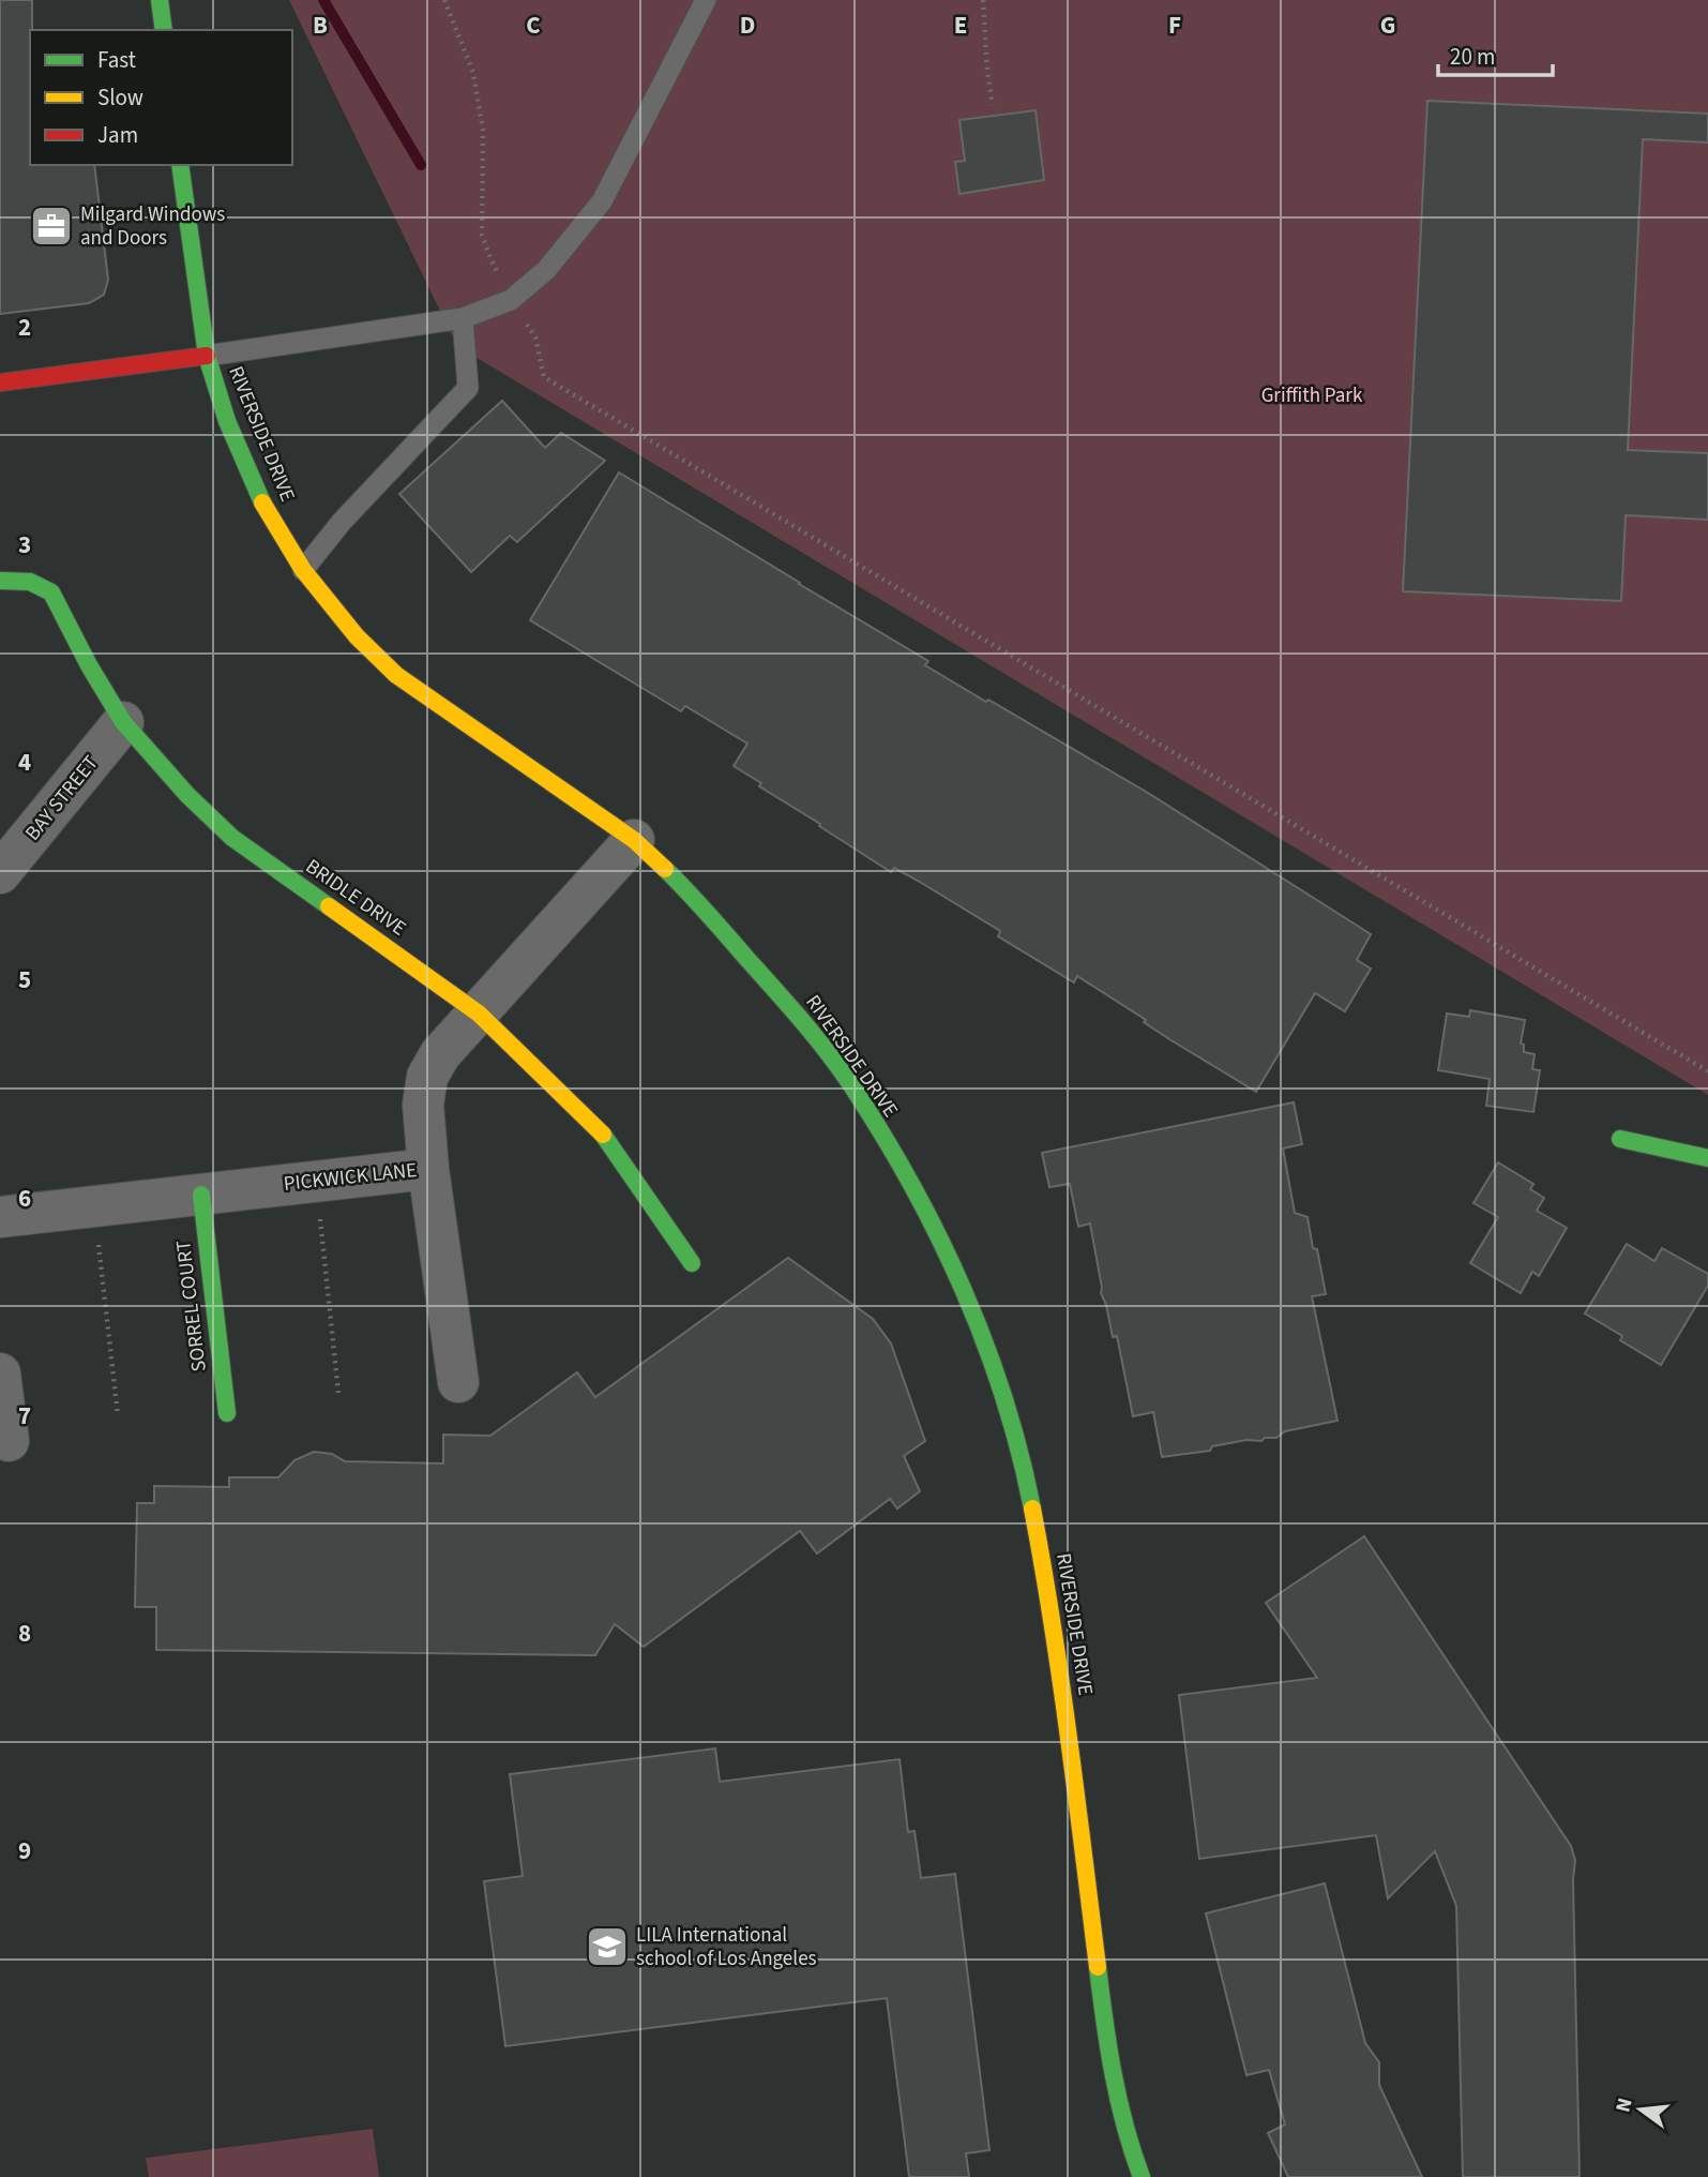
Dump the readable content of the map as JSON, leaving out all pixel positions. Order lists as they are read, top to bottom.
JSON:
{
  "streets": {
    "main road": ["RIVERSIDE DRIVE", "BRIDLE DRIVE", "SORREL COURT"],
    "street": ["BAY STREET", "PICKWICK LANE"]
  },
  "crossings": [
    ["RIVERSIDE DRIVE", "PICKWICK LANE"],
    ["BAY STREET", "BRIDLE DRIVE"],
    ["BRIDLE DRIVE", "PICKWICK LANE"],
    ["PICKWICK LANE", "SORREL COURT"]
  ],
  "parks": ["Griffith Park"],
  "places": {
    "office": ["Milgard Windows and Doors"],
    "school or university": ["LILA International school of Los Angeles"]
  },
  "legend": ["Fast", "Slow", "Jam"],
  "scale_bar": "20 m",
  "north": "left",
  "grid": {
    "columns": [
      "B",
      "C",
      "D",
      "E",
      "F",
      "G"
    ],
    "rows": [
      "2",
      "3",
      "4",
      "5",
      "6",
      "7",
      "8",
      "9"
    ]
  }
}
